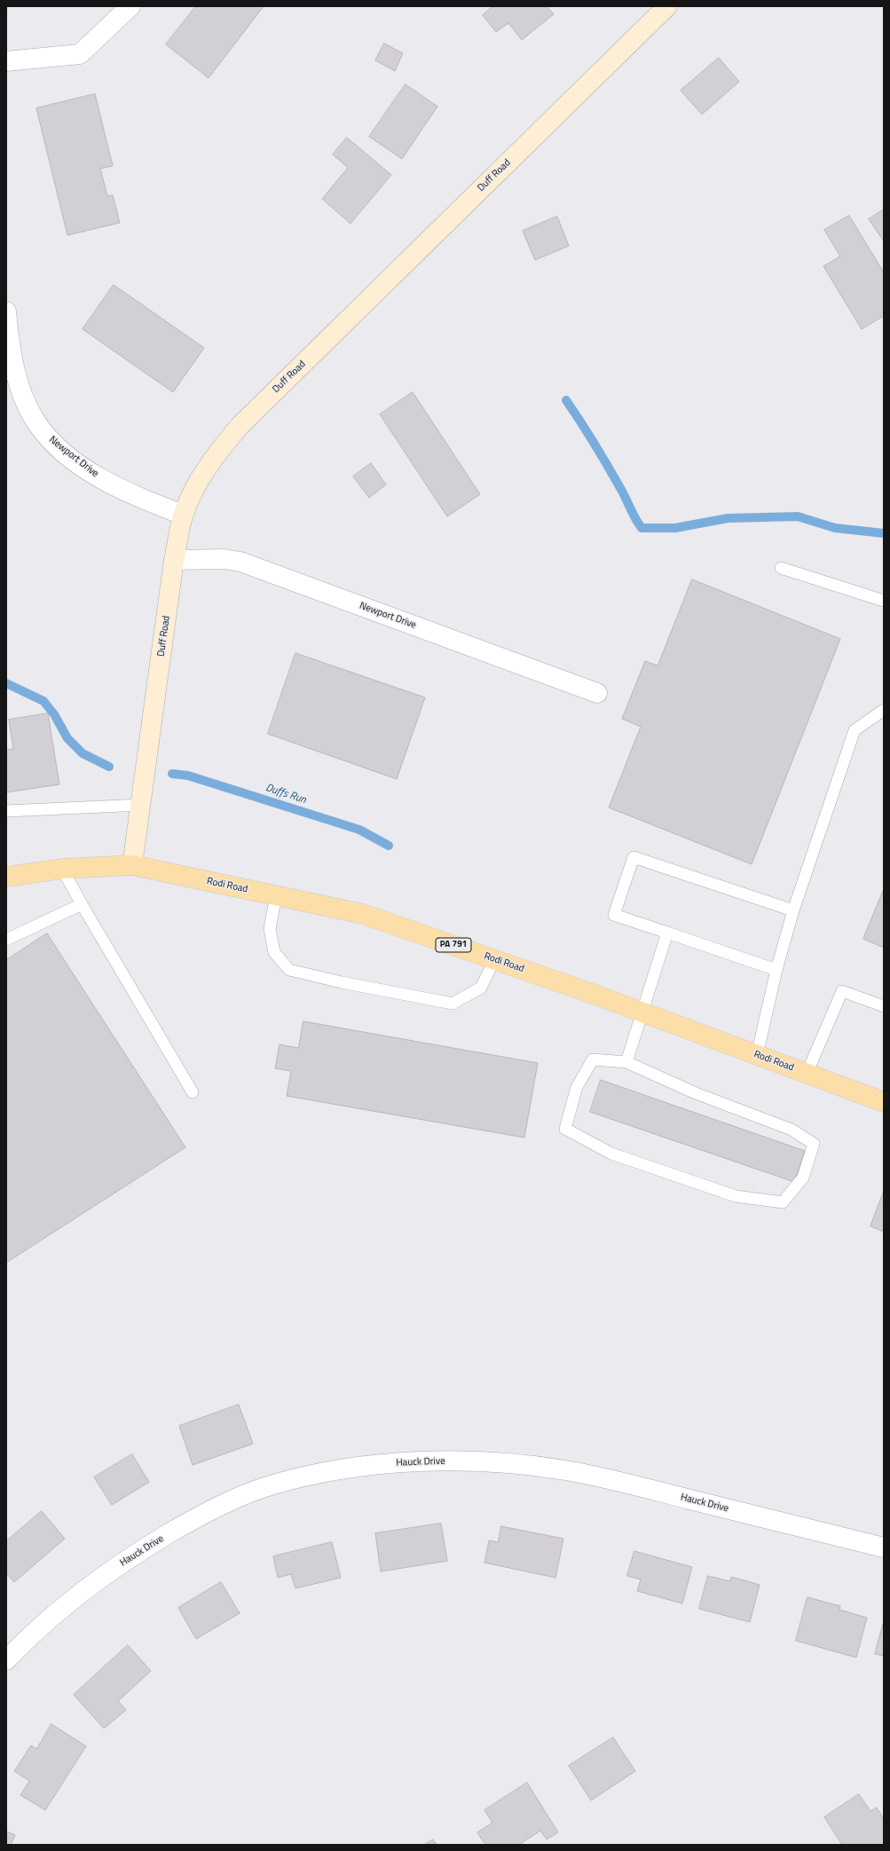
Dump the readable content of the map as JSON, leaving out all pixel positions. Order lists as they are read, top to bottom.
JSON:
{
  "streets": {
    "main road": ["Rodi Road", "PA 791"],
    "street": ["Duff Road", "Newport Drive", "Hauck Drive"]
  },
  "crossings": [
    ["Duff Road", "Newport Drive"],
    ["Duff Road", "Rodi Road"]
  ],
  "water": ["Duffs Run"]
}
